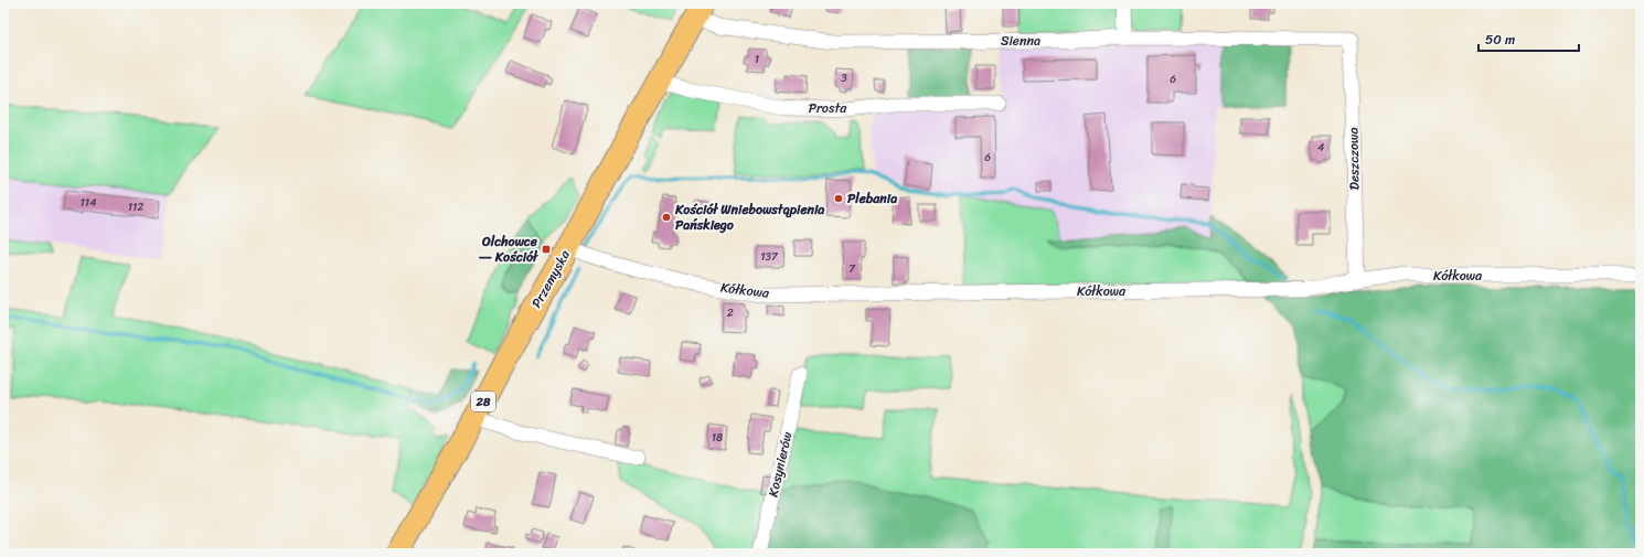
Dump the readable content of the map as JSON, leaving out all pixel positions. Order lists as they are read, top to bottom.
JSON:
{
  "streets": {
    "main road": ["Przemyska", "28"],
    "street": [
      "Sienna",
      "Prosta",
      "Deszczowa",
      "Kółkowa",
      "Kosynierów"
    ]
  },
  "crossings": [
    ["Sienna", "Deszczowa"],
    ["Sienna", "Przemyska"],
    ["Prosta", "Przemyska"],
    ["Deszczowa", "Kółkowa"],
    ["Kółkowa", "Przemyska"]
  ],
  "places": {
    "other": ["Plebania", "Kościół Wniebowstąpienia Pańskiego"],
    "transit": ["Olchowce — Kościół"]
  },
  "house_numbers": [
    "1",
    "3",
    "6",
    "4",
    "6",
    "114",
    "112",
    "137",
    "7",
    "2",
    "18"
  ],
  "scale_bar": "50 m"
}
